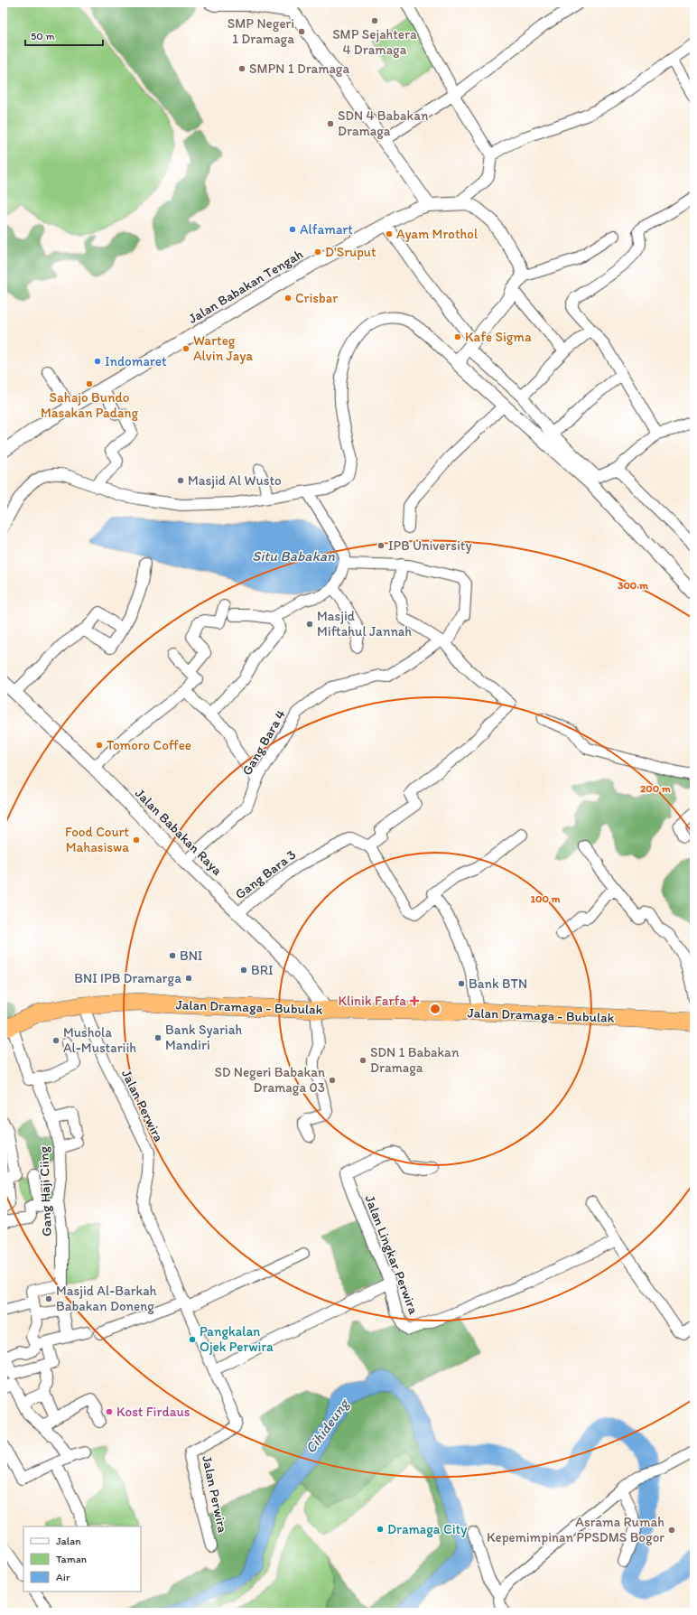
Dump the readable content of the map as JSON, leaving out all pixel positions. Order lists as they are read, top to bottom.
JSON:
{
  "streets": {
    "highway": ["Jalan Dramaga - Bubulak"],
    "street": [
      "Jalan Babakan Tengah",
      "Gang Bara 4",
      "Jalan Babakan Raya",
      "Gang Bara 3",
      "Jalan Perwira",
      "Gang Haji Ciing",
      "Jalan Lingkar Perwira"
    ]
  },
  "crossings": [
    ["Gang Bara 4", "Jalan Babakan Raya"],
    ["Jalan Babakan Raya", "Gang Bara 3"],
    ["Jalan Babakan Raya", "Jalan Dramaga - Bubulak"],
    ["Jalan Dramaga - Bubulak", "Jalan Perwira"],
    ["Jalan Dramaga - Bubulak", "Gang Haji Ciing"]
  ],
  "water": ["Situ Babakan", "Cihideung"],
  "places": {
    "other": [
      "SMP Sejahtera 4 Dramaga",
      "SMP Negeri 1 Dramaga",
      "SMPN 1 Dramaga",
      "SDN 4 Babakan Dramaga",
      "Alfamart",
      "Ayam Mrothol",
      "D'Sruput",
      "Crisbar",
      "Kafe Sigma",
      "Warteg Alvin Jaya",
      "Indomaret",
      "Sahajo Bundo Masakan Padang",
      "Masjid Al Wusto",
      "IPB University",
      "Masjid Miftahul Jannah",
      "Tomoro Coffee",
      "Food Court Mahasiswa",
      "BNI",
      "BRI",
      "BNI IPB Dramarga",
      "Bank BTN",
      "Bank Syariah Mandiri",
      "Mushola Al-Mustariih",
      "SDN 1 Babakan Dramaga",
      "SD Negeri Babakan Dramaga 03",
      "Masjid Al-Barkah Babakan Doneng",
      "Pangkalan Ojek Perwira",
      "Kost Firdaus",
      "Dramaga City",
      "Asrama Rumah Kepemimpinan PPSDMS Bogor"
    ],
    "health": ["Klinik Farfa"]
  },
  "legend": ["Jalan", "Taman", "Air"],
  "scale_bar": "50 m",
  "rings": ["300 m", "200 m", "100 m"]
}
